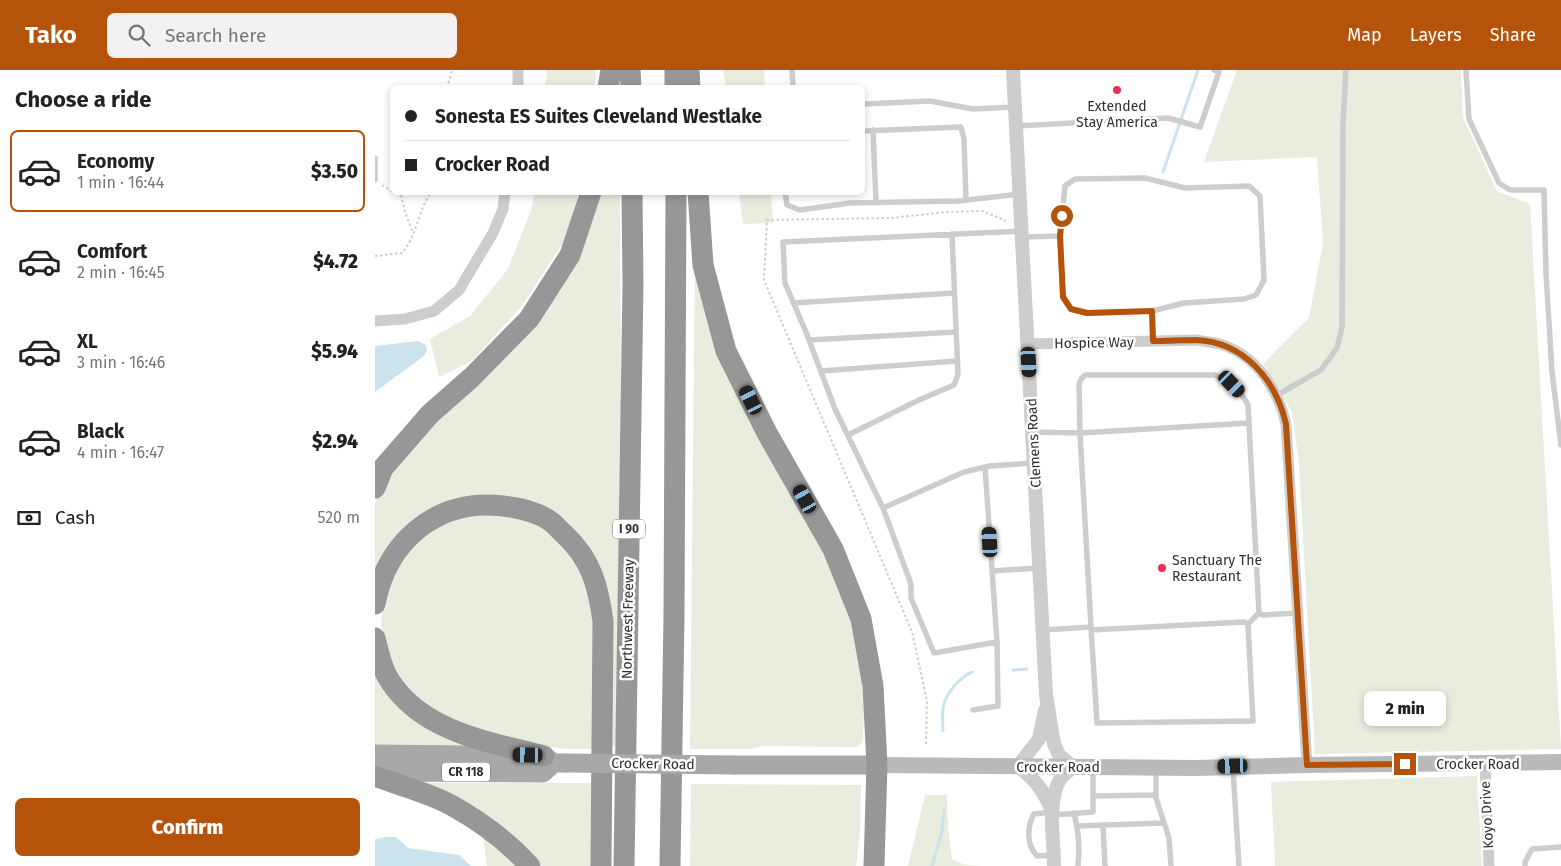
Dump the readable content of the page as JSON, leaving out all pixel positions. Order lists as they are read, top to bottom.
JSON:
{
  "streets": {
    "highway": ["I 90", "Northwest Freeway"],
    "main road": ["Crocker Road", "CR 118"],
    "street": ["Hospice Way", "Clemens Road", "Koyo Drive"]
  },
  "crossings": [
    ["Hospice Way", "Clemens Road"],
    ["Hospice Way", "Crocker Road"],
    ["Clemens Road", "Crocker Road"],
    ["Crocker Road", "Koyo Drive"]
  ],
  "places": ["Extended Stay America", "Sanctuary The Restaurant"],
  "page": {
    "header": "Tako",
    "search": "Search here",
    "nav": ["Map", "Layers", "Share"],
    "heading": "Choose a ride",
    "banner": ["Sonesta ES Suites Cleveland Westlake", "Crocker Road"],
    "list": [
      {
        "name": "Economy",
        "note": "1 min · 16:44",
        "value": "$3.50"
      },
      {
        "name": "Comfort",
        "note": "2 min · 16:45",
        "value": "$4.72"
      },
      {
        "name": "XL",
        "note": "3 min · 16:46",
        "value": "$5.94"
      },
      {
        "name": "Black",
        "note": "4 min · 16:47",
        "value": "$2.94"
      }
    ],
    "pay": ["Cash", "520 m"],
    "bubble": "2 min",
    "buttons": "Confirm"
  }
}
